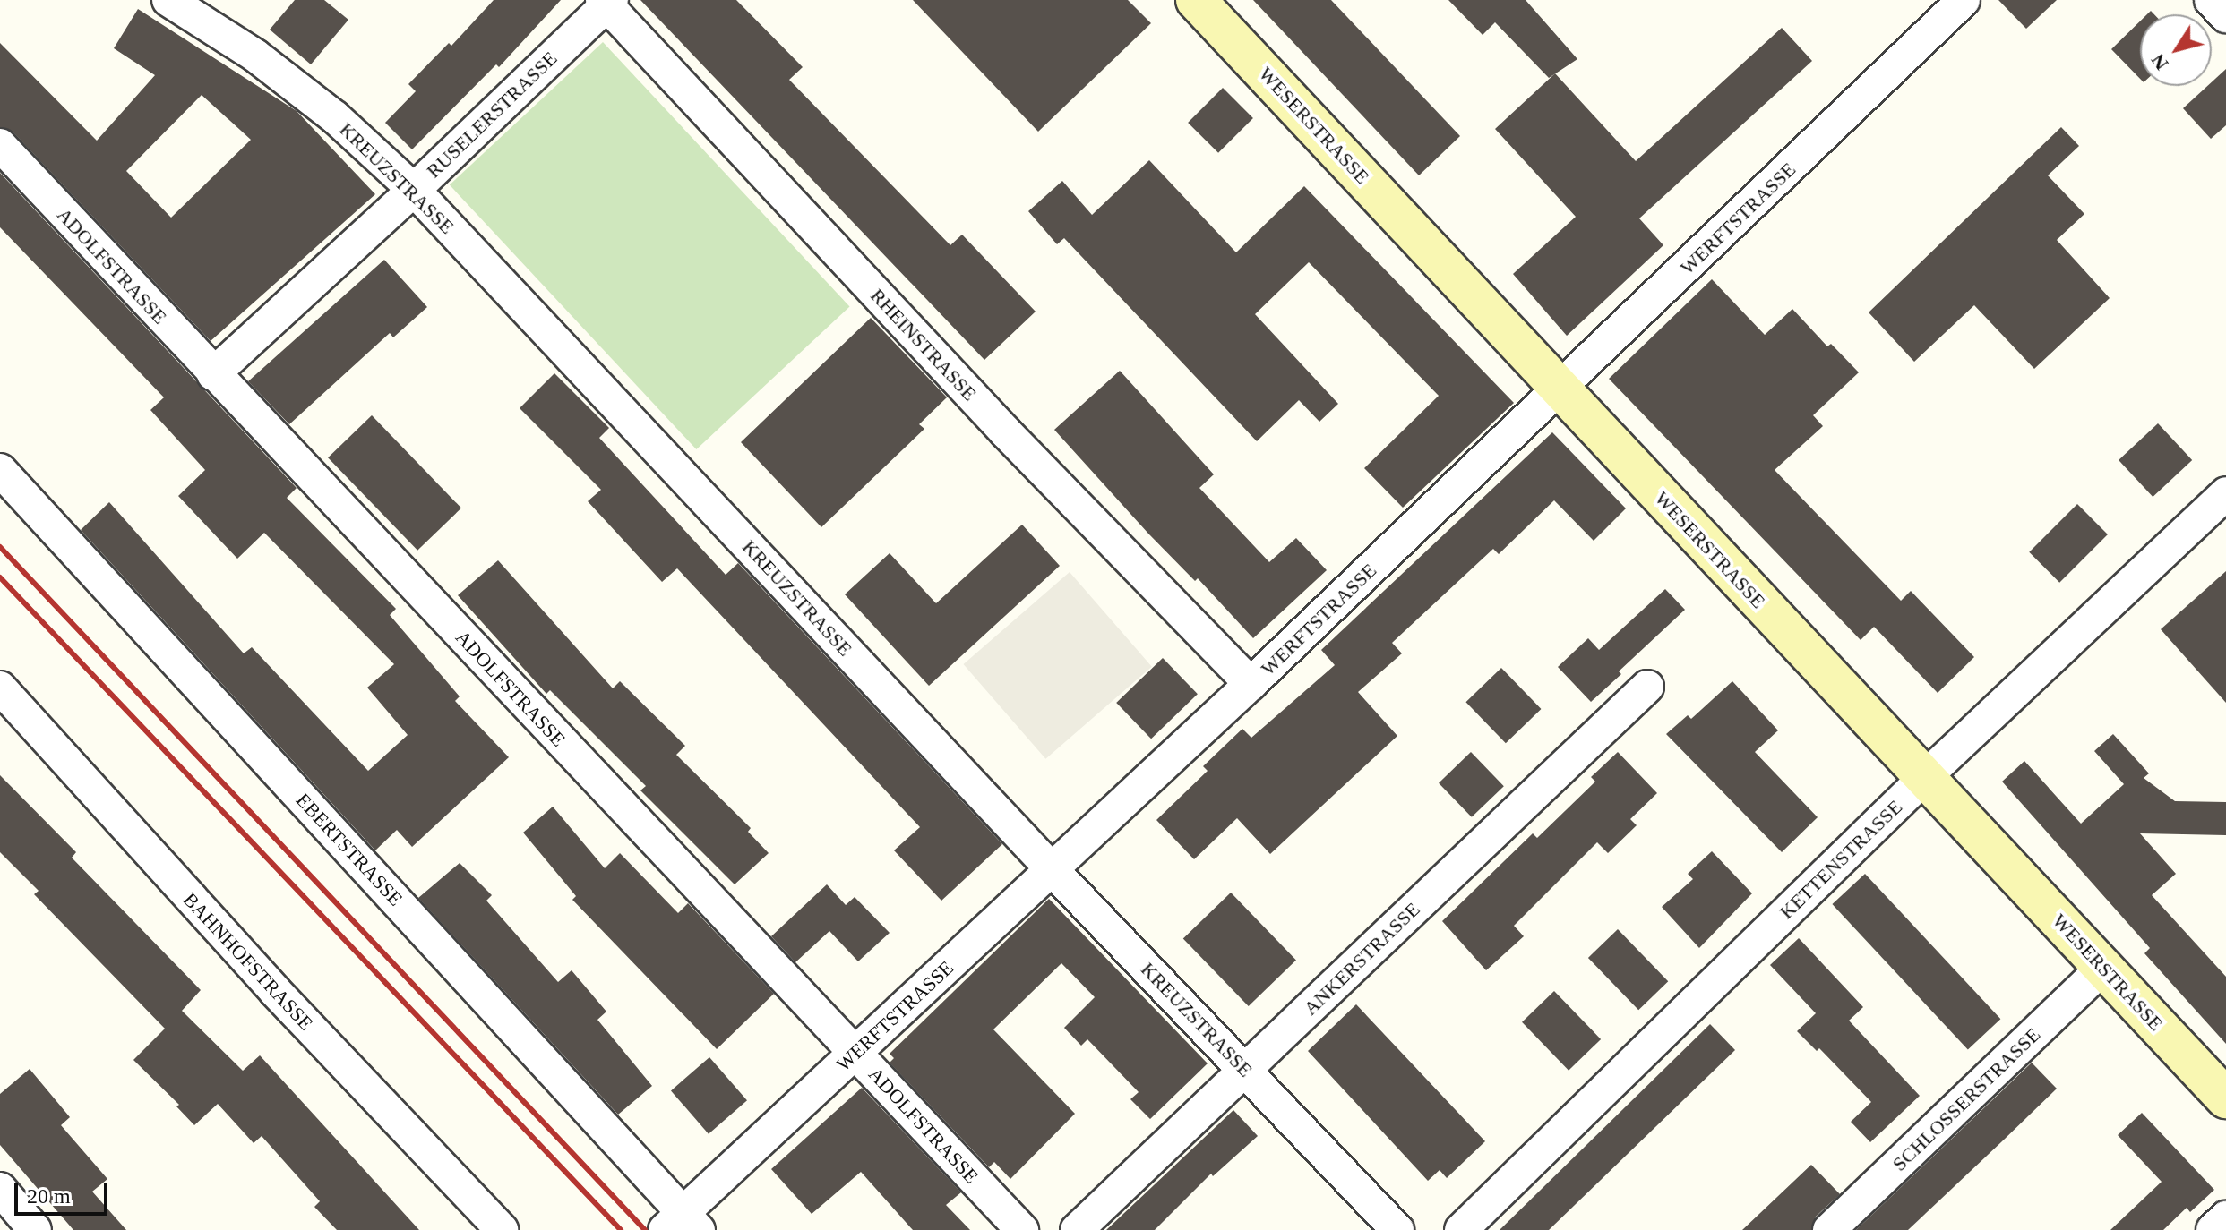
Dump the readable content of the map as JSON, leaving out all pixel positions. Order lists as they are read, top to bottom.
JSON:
{
  "streets": {
    "street": [
      "RUSELERSTRASSE",
      "WESERSTRASSE",
      "KREUZSTRASSE",
      "WERFTSTRASSE",
      "ADOLFSTRASSE",
      "RHEINSTRASSE",
      "EBERTSTRASSE",
      "KETTENSTRASSE",
      "ANKERSTRASSE",
      "BAHNHOFSTRASSE",
      "SCHLOSSERSTRASSE"
    ]
  },
  "crossings": [
    ["RUSELERSTRASSE", "KREUZSTRASSE"],
    ["RUSELERSTRASSE", "ADOLFSTRASSE"],
    ["RUSELERSTRASSE", "RHEINSTRASSE"],
    ["WESERSTRASSE", "WERFTSTRASSE"],
    ["WESERSTRASSE", "KETTENSTRASSE"],
    ["WESERSTRASSE", "SCHLOSSERSTRASSE"],
    ["KREUZSTRASSE", "WERFTSTRASSE"],
    ["KREUZSTRASSE", "ANKERSTRASSE"],
    ["WERFTSTRASSE", "ADOLFSTRASSE"],
    ["WERFTSTRASSE", "RHEINSTRASSE"],
    ["WERFTSTRASSE", "EBERTSTRASSE"]
  ],
  "scale_bar": "20 m",
  "north": "bottom left"
}
